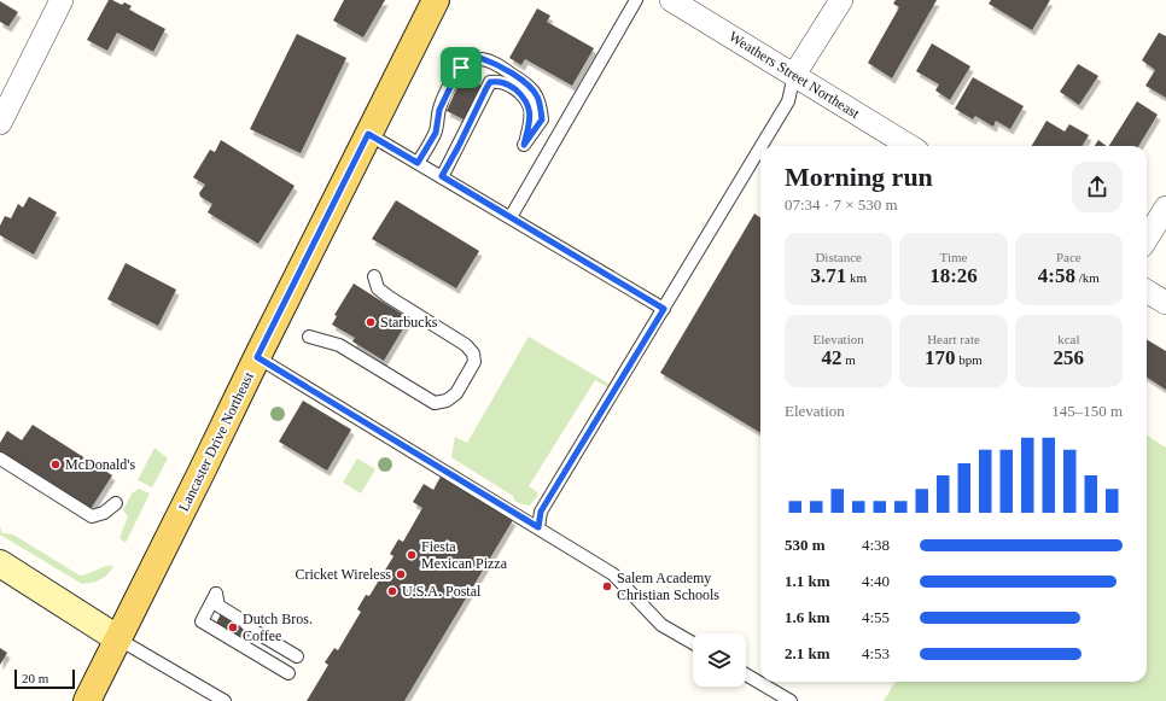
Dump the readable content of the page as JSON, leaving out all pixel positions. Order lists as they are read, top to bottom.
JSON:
{
  "streets": {
    "main road": ["Lancaster Drive Northeast"],
    "street": ["Weathers Street Northeast"]
  },
  "places": [
    "Starbucks",
    "McDonald's",
    "Fiesta Mexican Pizza",
    "Cricket Wireless",
    "Salem Academy Christian Schools",
    "U.S.A. Postal",
    "Dutch Bros. Coffee"
  ],
  "scale_bar": "20 m",
  "page": {
    "heading": ["Morning run", "07:34 · 7 × 530 m"],
    "stats": [
      ["Distance", "3.71 km"],
      ["Time", "18:26"],
      ["Pace", "4:58 /km"],
      ["Elevation", "42 m"],
      ["Heart rate", "170 bpm"],
      ["kcal", "256"]
    ],
    "chart": ["Elevation", "145–150 m"],
    "list": [
      {
        "name": "530 m",
        "note": "4:38"
      },
      {
        "name": "1.1 km",
        "note": "4:40"
      },
      {
        "name": "1.6 km",
        "note": "4:55"
      },
      {
        "name": "2.1 km",
        "note": "4:53"
      }
    ],
    "scale": "20 m"
  }
}
